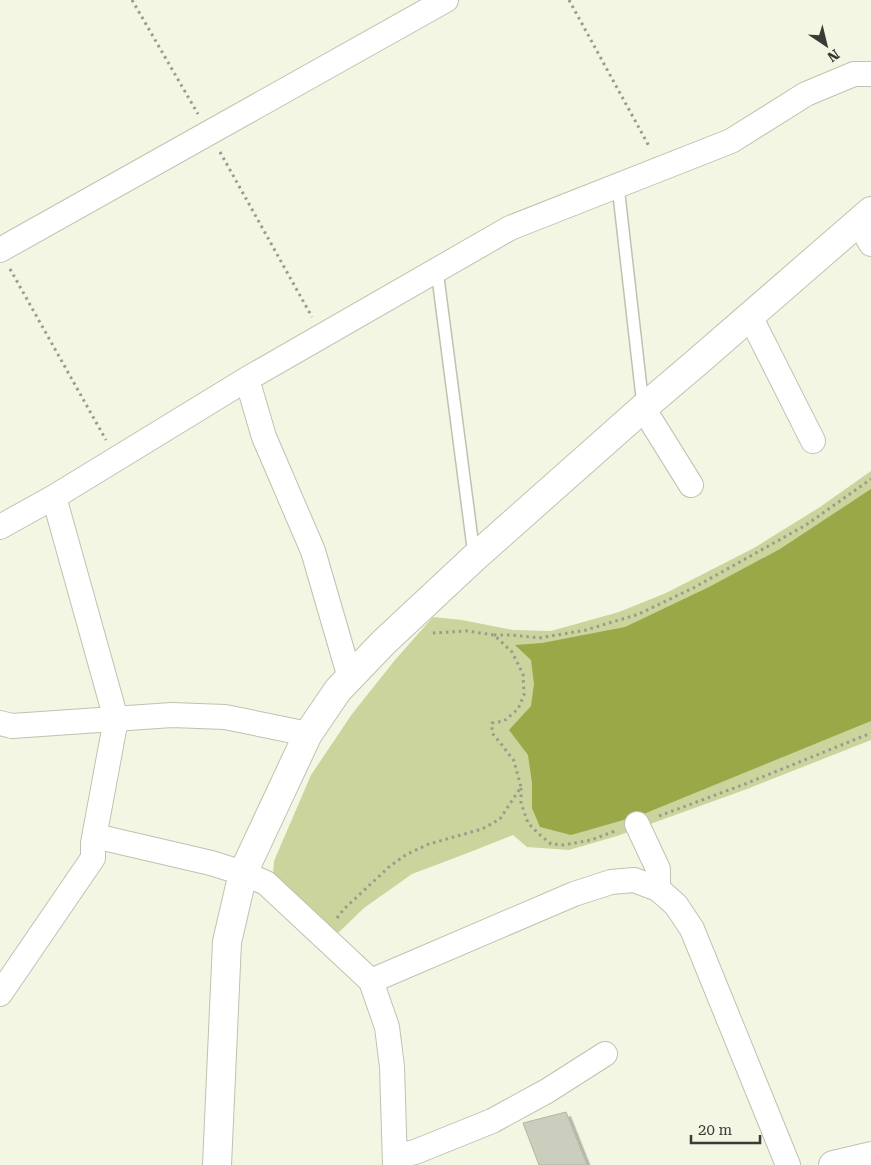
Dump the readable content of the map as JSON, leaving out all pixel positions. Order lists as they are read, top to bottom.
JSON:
{
  "scale_bar": "20 m",
  "north": "bottom right"
}
